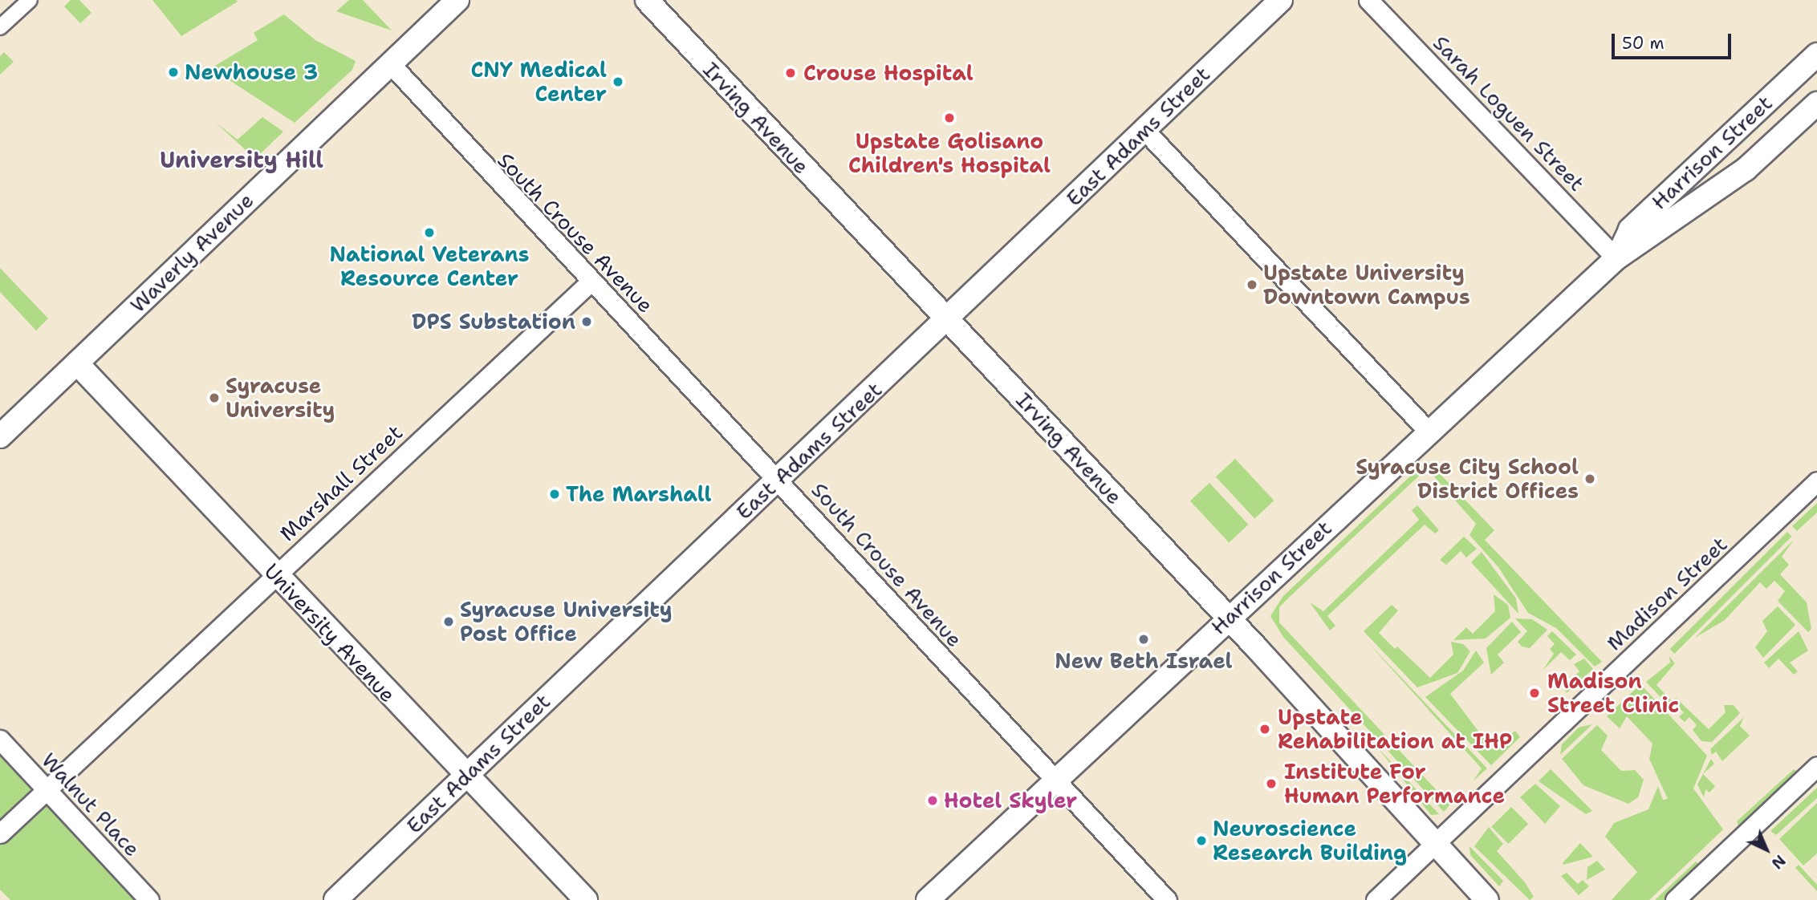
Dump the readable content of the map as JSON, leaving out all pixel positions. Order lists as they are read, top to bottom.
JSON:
{
  "streets": {
    "street": [
      "Sarah Loguen Street",
      "Irving Avenue",
      "East Adams Street",
      "Harrison Street",
      "South Crouse Avenue",
      "Waverly Avenue",
      "Marshall Street",
      "Madison Street",
      "University Avenue",
      "Walnut Place"
    ]
  },
  "crossings": [
    ["Sarah Loguen Street", "Harrison Street"],
    ["Irving Avenue", "East Adams Street"],
    ["Irving Avenue", "Harrison Street"],
    ["Irving Avenue", "Madison Street"],
    ["East Adams Street", "South Crouse Avenue"],
    ["East Adams Street", "University Avenue"],
    ["Harrison Street", "South Crouse Avenue"],
    ["South Crouse Avenue", "Waverly Avenue"],
    ["South Crouse Avenue", "Marshall Street"],
    ["Waverly Avenue", "University Avenue"],
    ["Marshall Street", "University Avenue"],
    ["Marshall Street", "Walnut Place"]
  ],
  "districts": ["University Hill"],
  "places": [
    "Newhouse 3",
    "Crouse Hospital",
    "CNY Medical Center",
    "Upstate Golisano Children's Hospital",
    "National Veterans Resource Center",
    "Upstate University Downtown Campus",
    "DPS Substation",
    "Syracuse University",
    "Syracuse City School District Offices",
    "The Marshall",
    "Syracuse University Post Office",
    "New Beth Israel",
    "Madison Street Clinic",
    "Upstate Rehabilitation at IHP",
    "Institute For Human Performance",
    "Hotel Skyler",
    "Neuroscience Research Building"
  ],
  "scale_bar": "50 m",
  "north": "bottom right"
}
